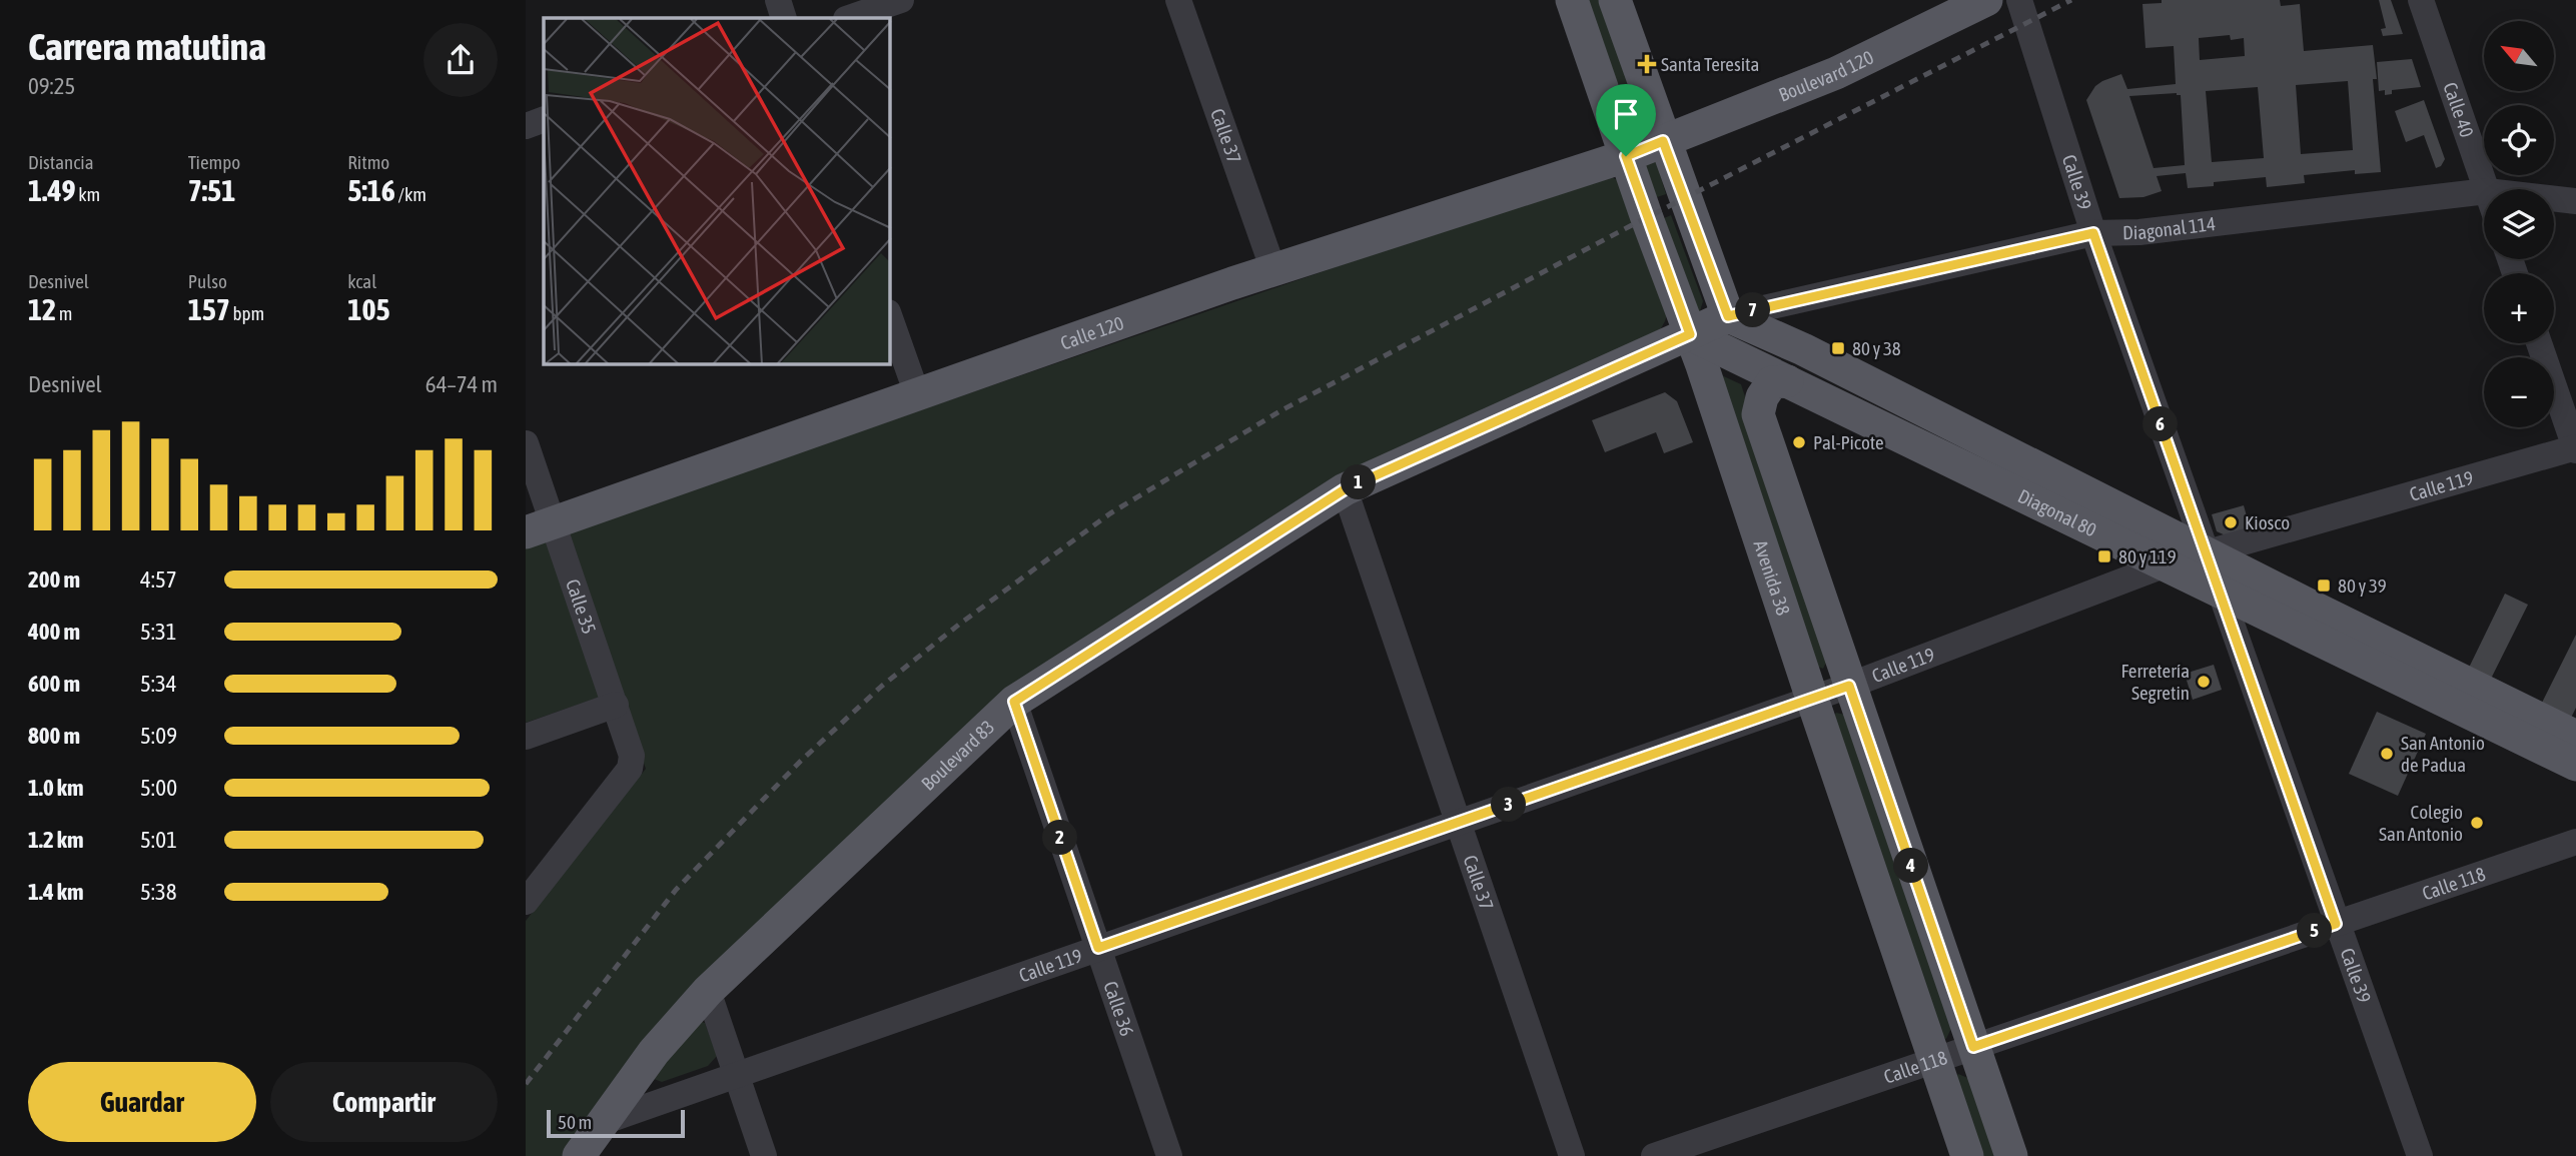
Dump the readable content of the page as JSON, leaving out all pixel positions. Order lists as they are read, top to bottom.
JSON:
{
  "streets": {
    "main road": [
      "Boulevard 120",
      "Calle 120",
      "Diagonal 80",
      "Avenida 38",
      "Boulevard 83"
    ],
    "street": [
      "Calle 40",
      "Calle 37",
      "Calle 39",
      "Diagonal 114",
      "Calle 119",
      "Calle 35",
      "Calle 118",
      "Calle 36"
    ]
  },
  "crossings": [
    ["Boulevard 120", "Calle 120"],
    ["Calle 37", "Calle 120"],
    ["Calle 37", "Calle 119"],
    ["Calle 37", "Boulevard 83"],
    ["Calle 39", "Diagonal 114"],
    ["Calle 39", "Calle 119"],
    ["Calle 39", "Diagonal 80"],
    ["Calle 39", "Calle 118"],
    ["Diagonal 114", "Diagonal 80"],
    ["Diagonal 114", "Boulevard 83"],
    ["Calle 120", "Avenida 38"],
    ["Calle 120", "Calle 35"],
    ["Calle 119", "Diagonal 80"],
    ["Calle 119", "Avenida 38"],
    ["Calle 119", "Boulevard 83"],
    ["Calle 119", "Calle 36"],
    ["Diagonal 80", "Avenida 38"],
    ["Diagonal 80", "Boulevard 83"],
    ["Avenida 38", "Boulevard 83"],
    ["Avenida 38", "Calle 118"],
    ["Boulevard 83", "Calle 36"]
  ],
  "places": {
    "health": ["Santa Teresita"],
    "transit": ["80 y 38", "80 y 119", "80 y 39"],
    "other": [
      "Pal-Picote",
      "Kiosco",
      "Ferretería Segretin",
      "San Antonio de Padua",
      "Colegio San Antonio"
    ]
  },
  "scale_bar": "50 m",
  "north": "top left",
  "page": {
    "heading": ["Carrera matutina", "09:25"],
    "map_buttons": ["+", "−"],
    "stats": [
      ["Distancia", "1.49 km"],
      ["Tiempo", "7:51"],
      ["Ritmo", "5:16 /km"],
      ["Desnivel", "12 m"],
      ["Pulso", "157 bpm"],
      ["kcal", "105"]
    ],
    "pins": [
      "7",
      "6",
      "1",
      "3",
      "2",
      "4",
      "5"
    ],
    "chart": ["Desnivel", "64–74 m"],
    "list": [
      {
        "name": "200 m",
        "note": "4:57"
      },
      {
        "name": "400 m",
        "note": "5:31"
      },
      {
        "name": "600 m",
        "note": "5:34"
      },
      {
        "name": "800 m",
        "note": "5:09"
      },
      {
        "name": "1.0 km",
        "note": "5:00"
      },
      {
        "name": "1.2 km",
        "note": "5:01"
      },
      {
        "name": "1.4 km",
        "note": "5:38"
      }
    ],
    "buttons": ["Guardar", "Compartir"],
    "scale": "50 m"
  }
}
